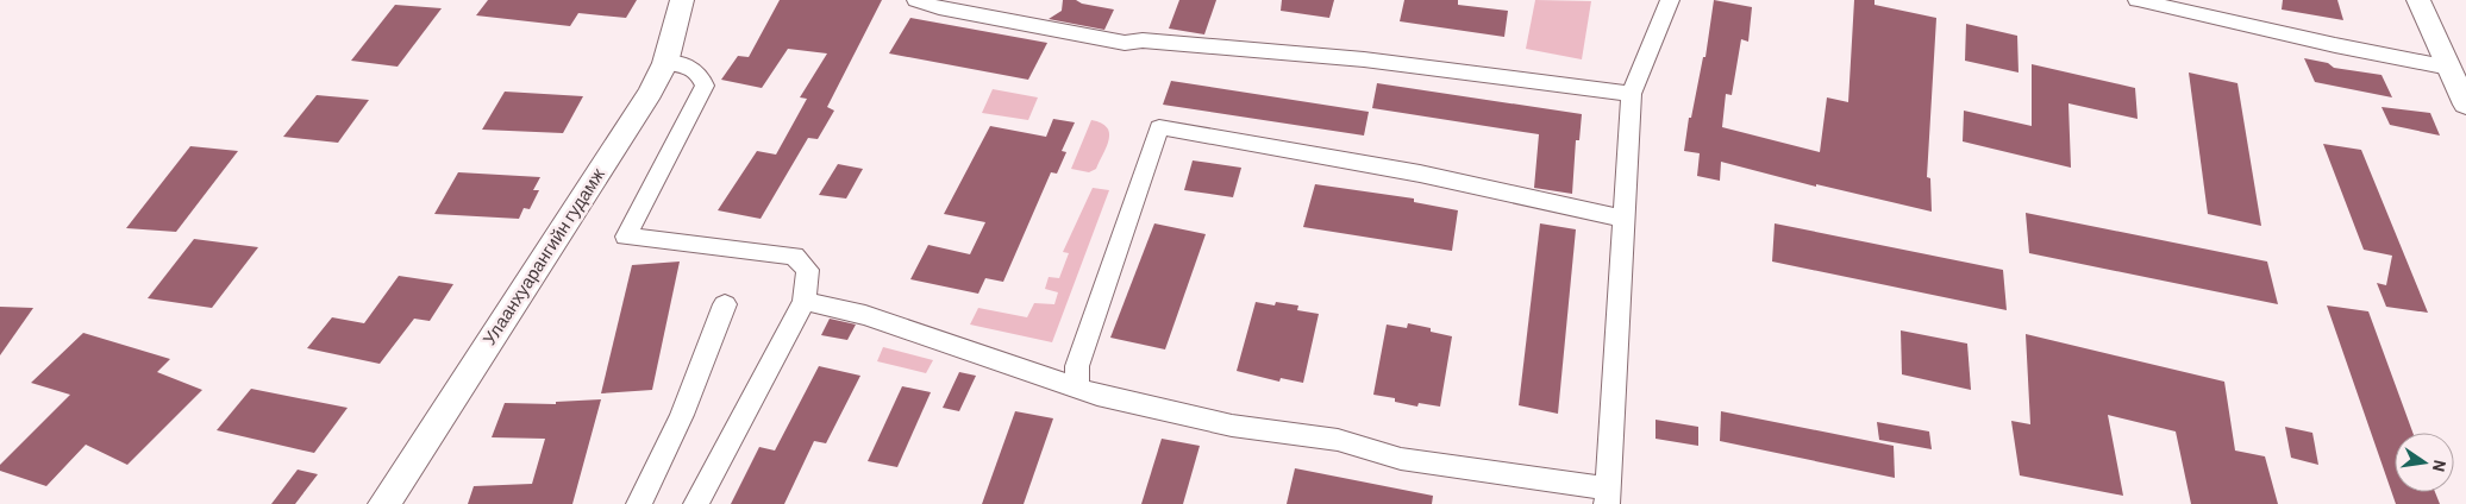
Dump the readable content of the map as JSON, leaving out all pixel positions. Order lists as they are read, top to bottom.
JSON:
{
  "streets": {
    "main road": ["Улаанхуарангийн гудамж"]
  },
  "north": "right"
}
